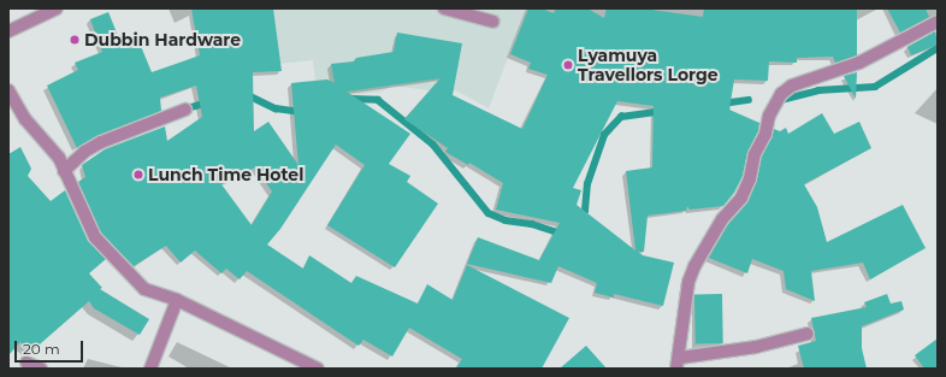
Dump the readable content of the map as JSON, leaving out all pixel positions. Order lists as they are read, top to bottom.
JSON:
{
  "places": ["Dubbin Hardware", "Lyamuya Travellors Lorge", "Lunch Time Hotel"],
  "scale_bar": "20 m"
}
